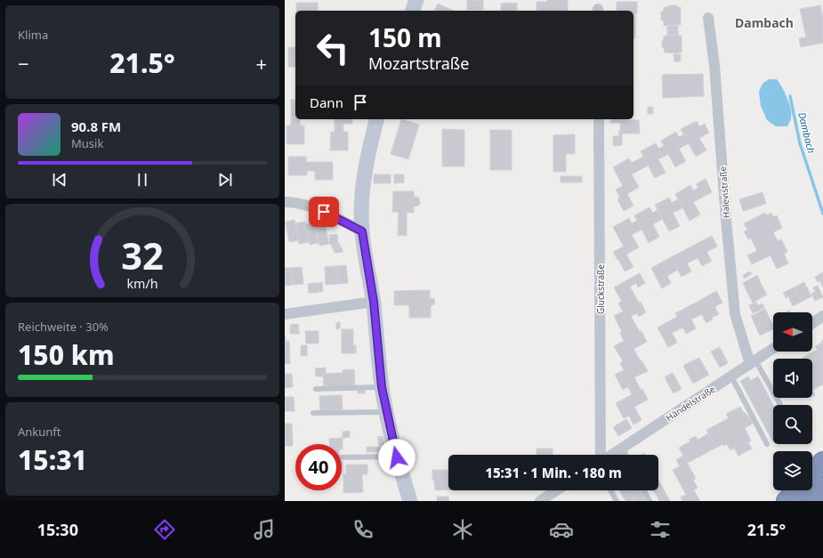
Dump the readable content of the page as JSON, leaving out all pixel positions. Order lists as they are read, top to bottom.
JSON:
{
  "streets": {
    "street": ["Halevistraße", "Gluckstraße", "Händelstraße"]
  },
  "crossings": [
    ["Halevistraße", "Händelstraße"]
  ],
  "districts": ["Dambach"],
  "water": ["Dambach"],
  "north": "left",
  "page": {
    "tile": [
      "Klima",
      ["Reichweite · 30%", "150 km"],
      ["Ankunft", "15:31"]
    ],
    "turn": ["150 m", "Mozartstraße"],
    "heat": ["−", "21.5°", "+"],
    "then": "Dann",
    "song": ["90.8 FM", "Musik"],
    "limit": "40",
    "trip": "15:31 · 1 Min. · 180 m",
    "tabs": ["15:30", "21.5°"],
    "gauge": ["32", "km/h"]
  }
}
